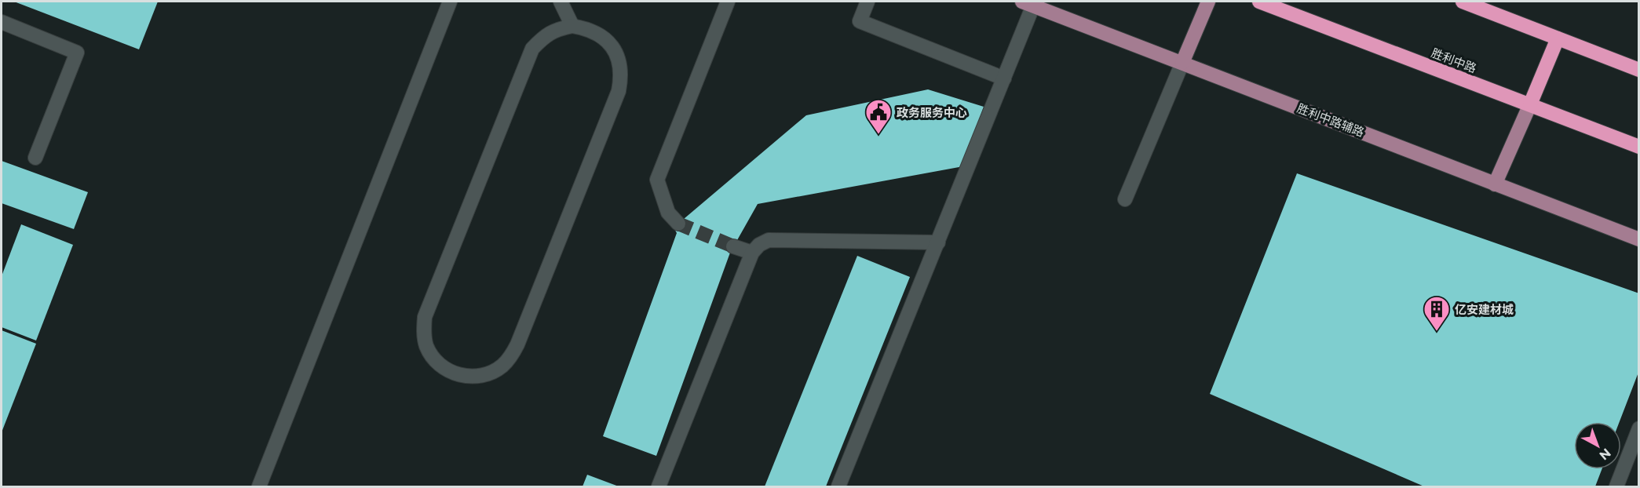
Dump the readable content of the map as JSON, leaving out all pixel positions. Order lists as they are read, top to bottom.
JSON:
{
  "streets": {
    "highway": ["胜利中路"],
    "main road": ["胜利中路辅路"]
  },
  "places": {
    "public building": ["政务服务中心"],
    "building": ["亿安建材城"]
  },
  "north": "bottom right"
}
